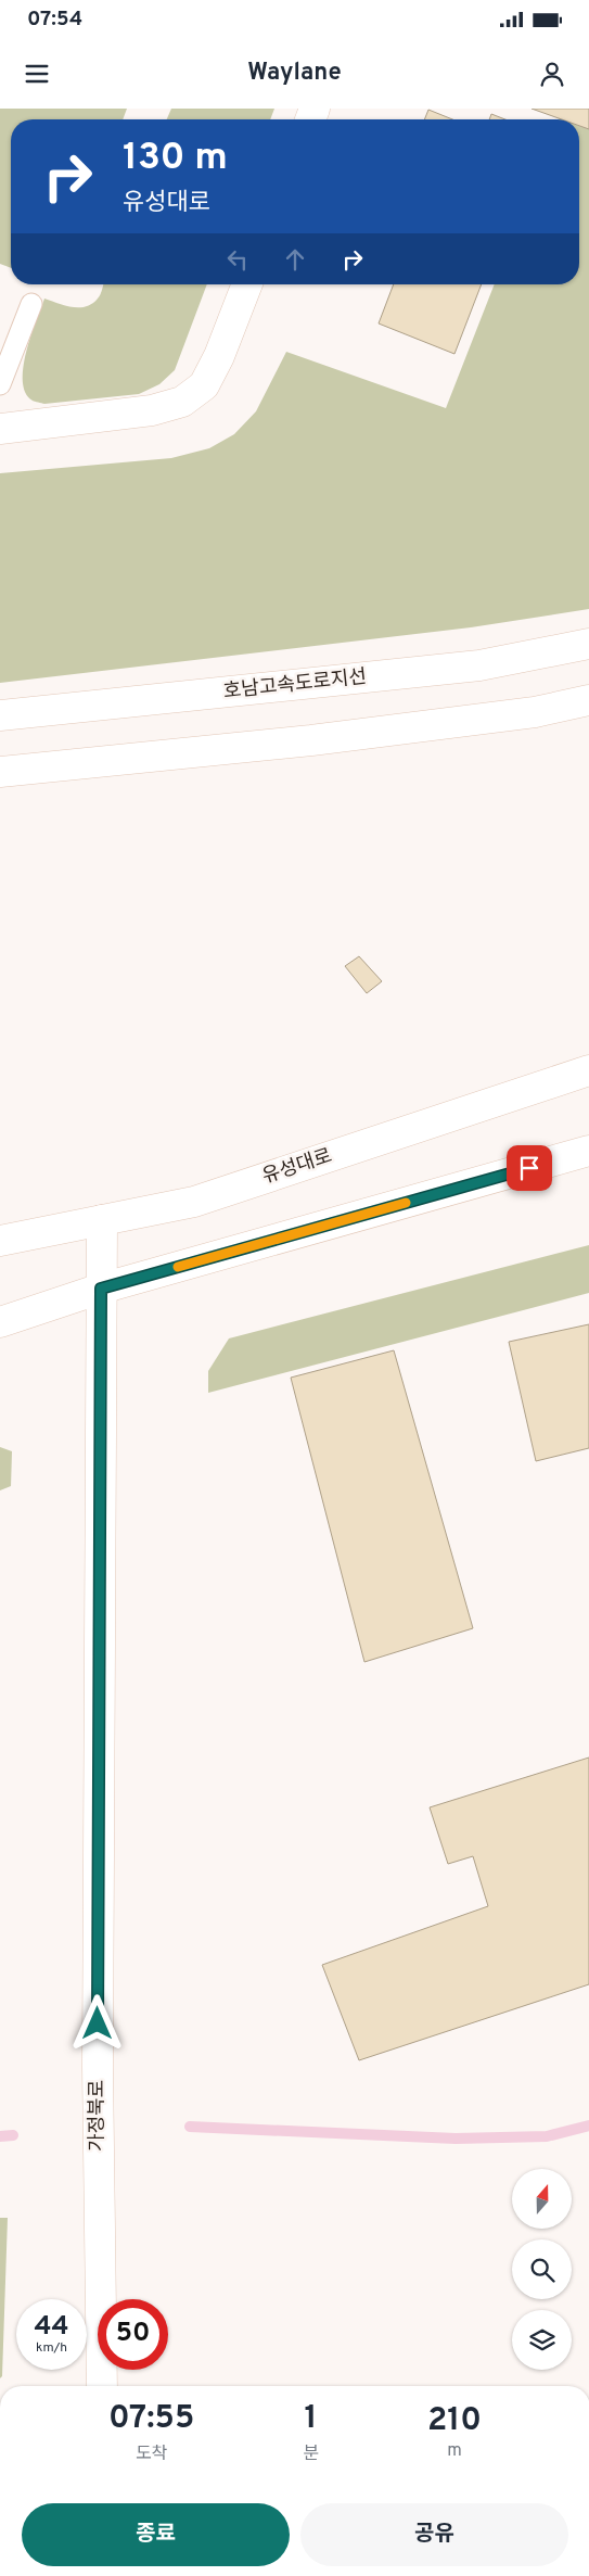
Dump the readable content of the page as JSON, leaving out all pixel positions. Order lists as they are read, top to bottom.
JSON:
{
  "streets": {
    "main road": ["호남고속도로지선", "유성대로", "가정북로"]
  },
  "crossings": [
    ["유성대로", "가정북로"]
  ],
  "north": "top",
  "page": {
    "status": "07:54",
    "header": "Waylane",
    "turn": ["130 m", "유성대로"],
    "speed": "44 km/h",
    "limit": "50",
    "eta": [
      "07:55",
      "도착",
      "1",
      "분",
      "210",
      "m"
    ],
    "buttons": ["종료", "공유"]
  }
}
